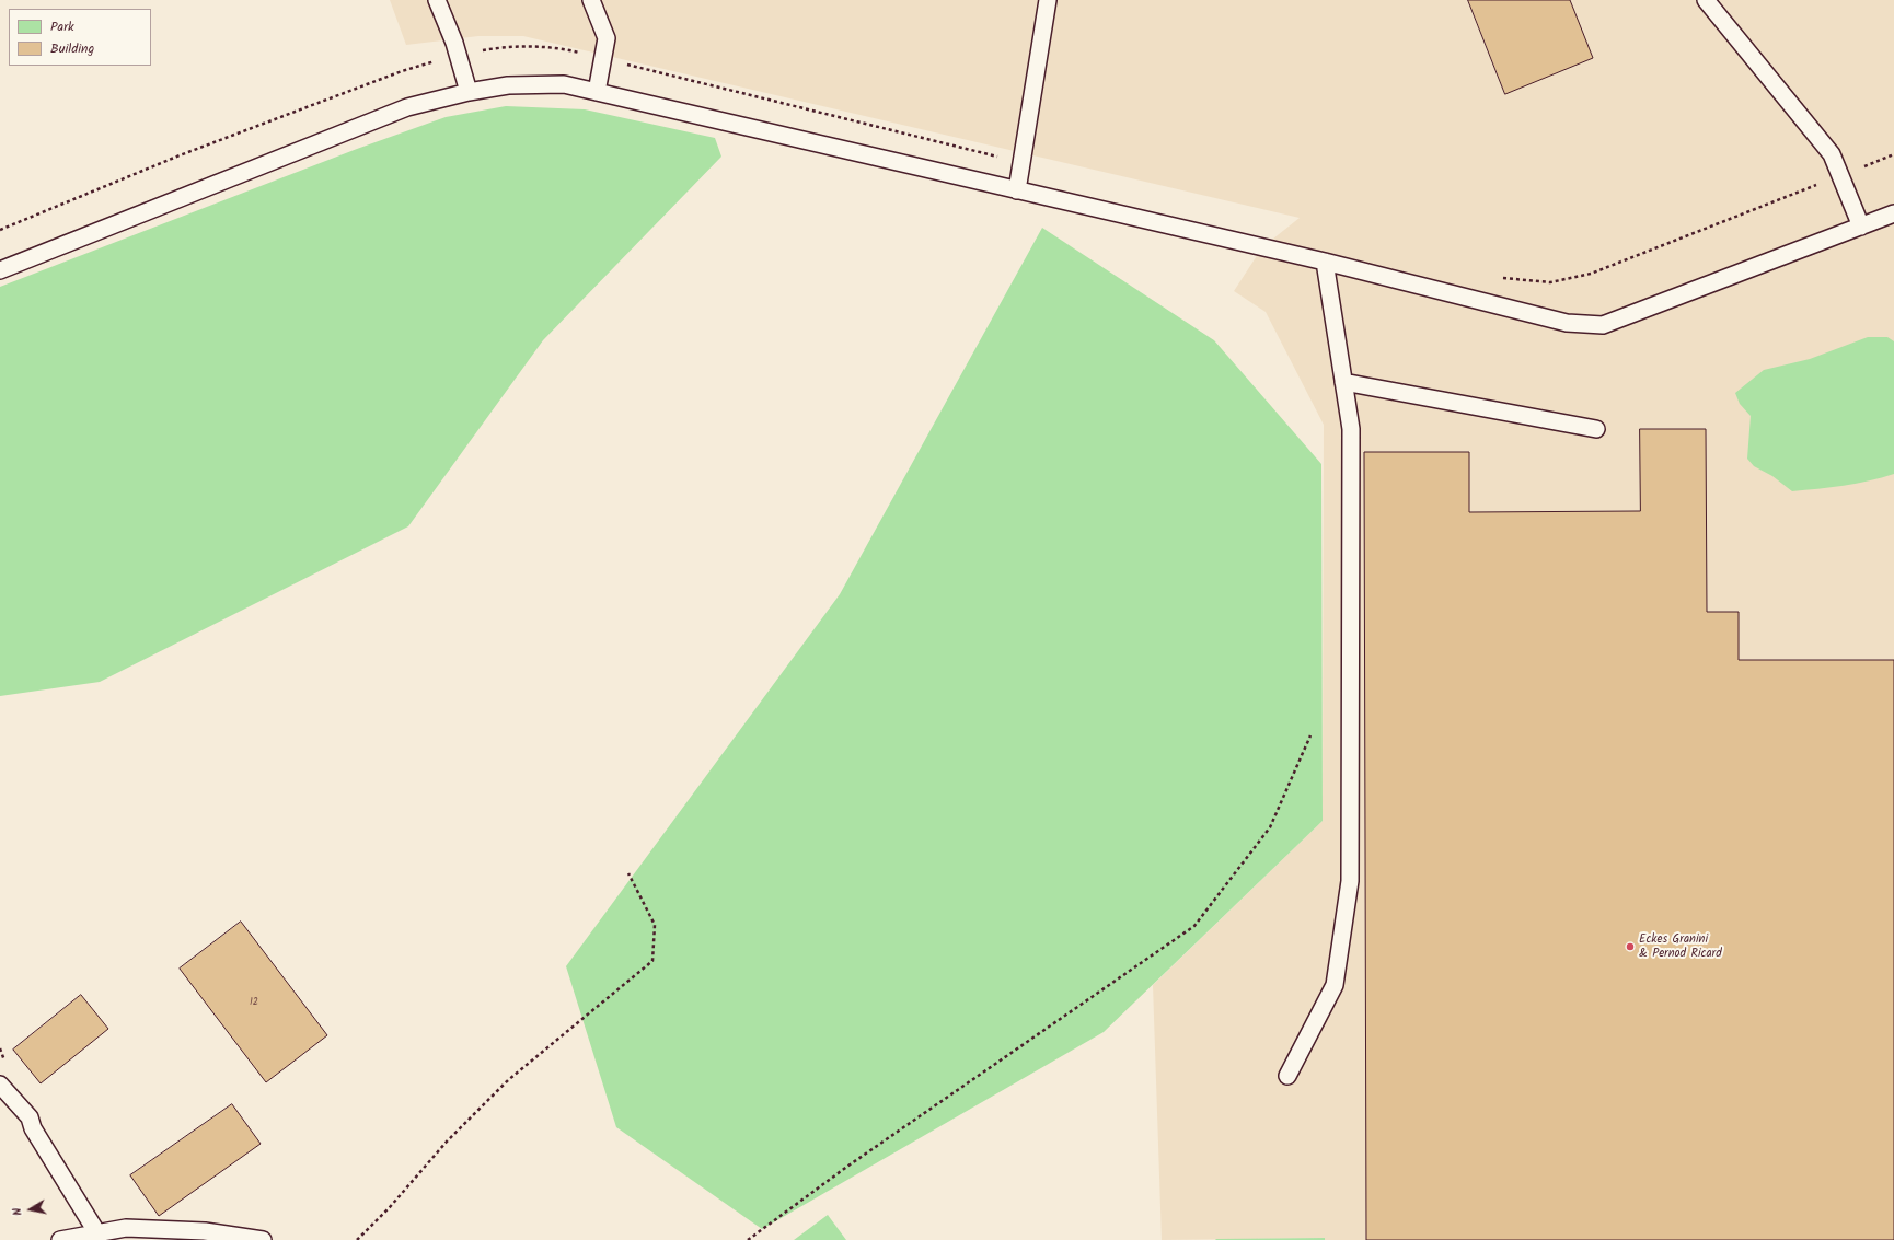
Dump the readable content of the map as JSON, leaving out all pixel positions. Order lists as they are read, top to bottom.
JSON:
{
  "places": ["Eckes Granini & Pernod Ricard"],
  "house_numbers": ["12"],
  "legend": ["Park", "Building"],
  "north": "left"
}
